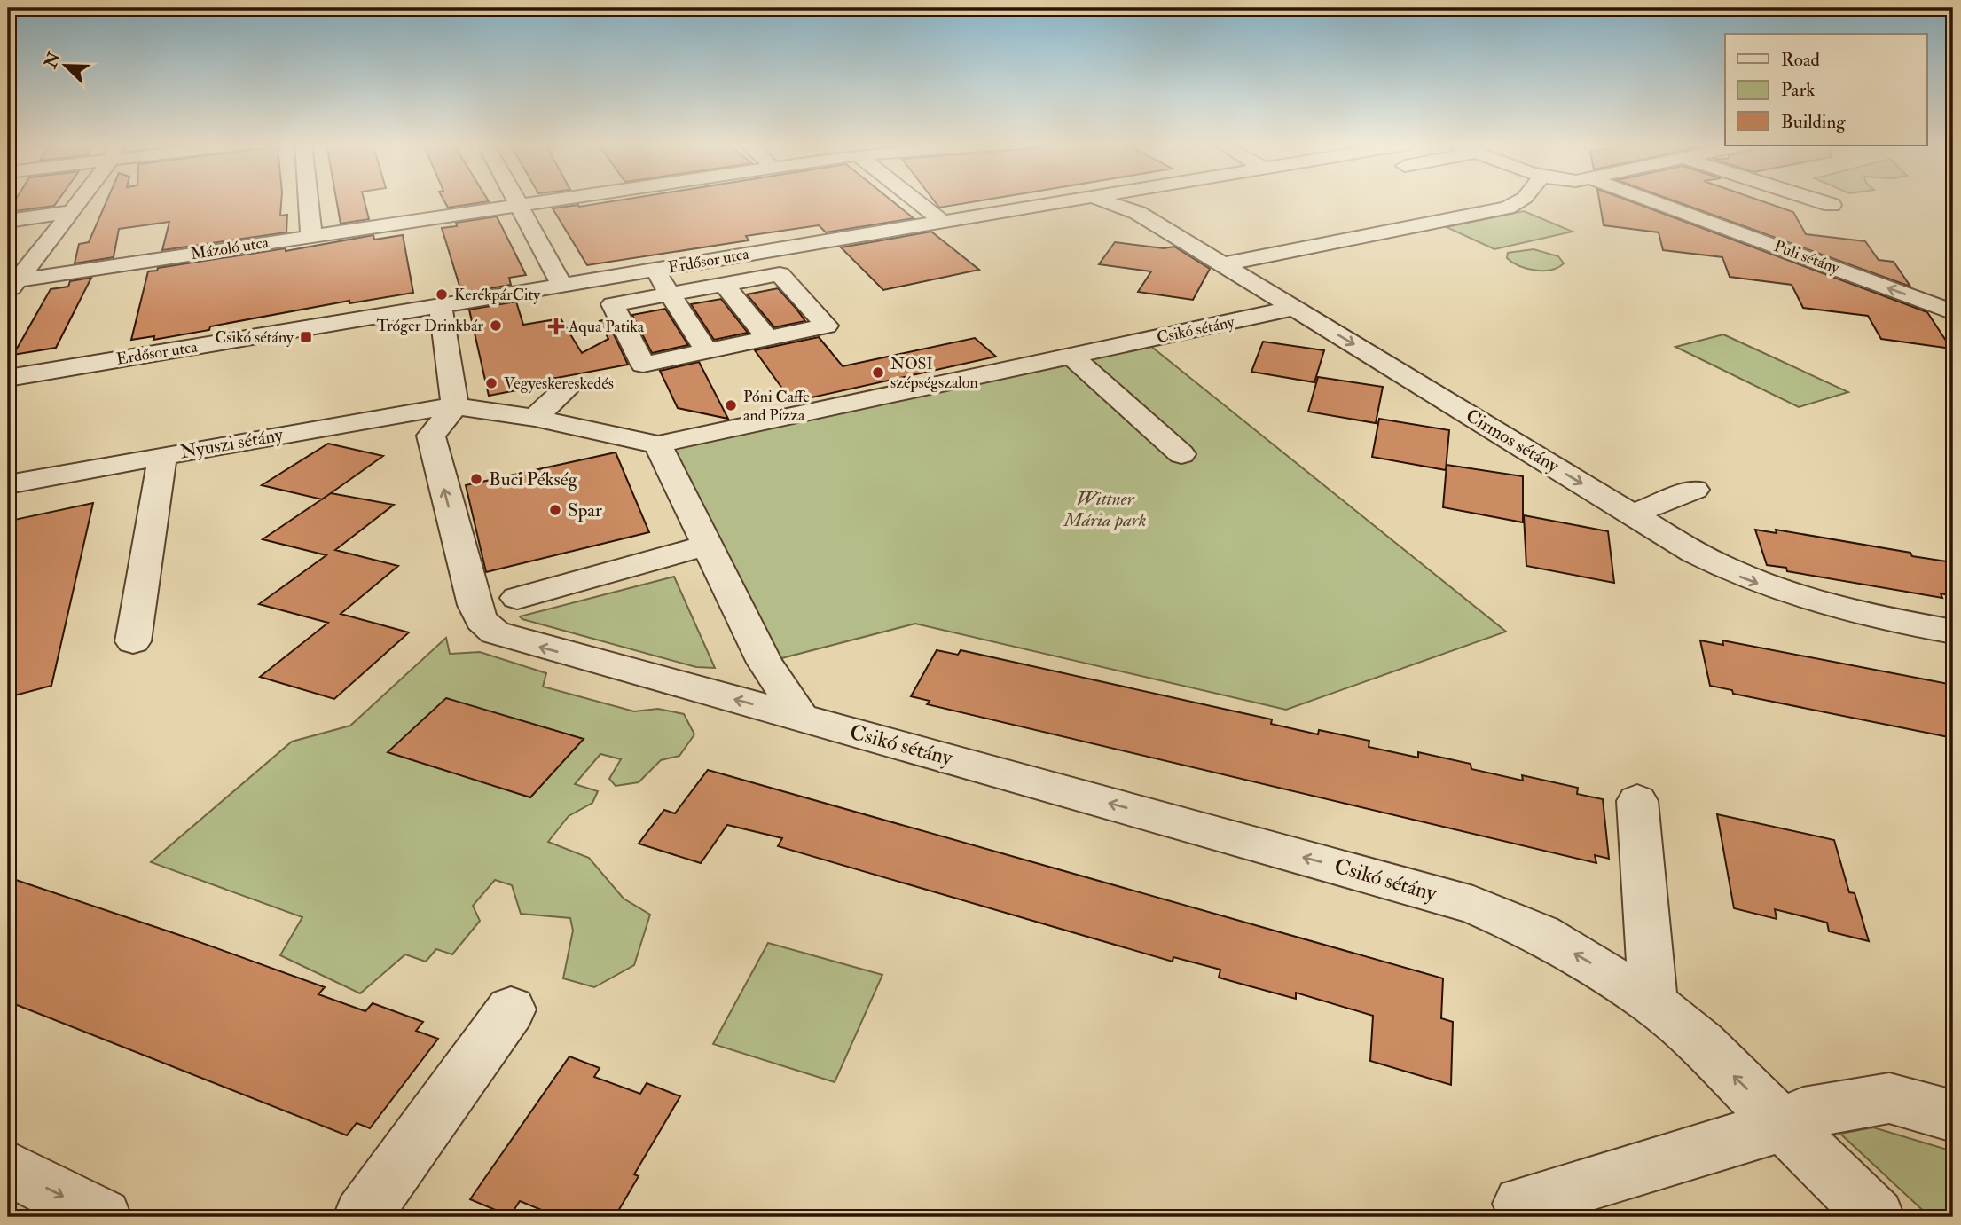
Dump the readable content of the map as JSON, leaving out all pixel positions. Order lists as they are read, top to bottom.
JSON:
{
  "streets": {
    "street": [
      "Mázoló utca",
      "Puli sétány",
      "Erdősor utca",
      "Csikó sétány",
      "Cirmos sétány",
      "Nyuszi sétány"
    ]
  },
  "crossings": [
    ["Csikó sétány", "Cirmos sétány"],
    ["Csikó sétány", "Nyuszi sétány"]
  ],
  "one_way": ["Puli sétány", "Csikó sétány", "Cirmos sétány"],
  "parks": ["Wittner Mária park"],
  "places": {
    "other": [
      "KerékpárCity",
      "Tróger Drinkbár",
      "NOSI szépségszalon",
      "Vegyeskereskedés",
      "Póni Caffe and Pizza",
      "Buci Pékség",
      "Spar"
    ],
    "health": ["Aqua Patika"],
    "transit": ["Csikó sétány"]
  },
  "legend": ["Road", "Park", "Building"],
  "north": "top left"
}
